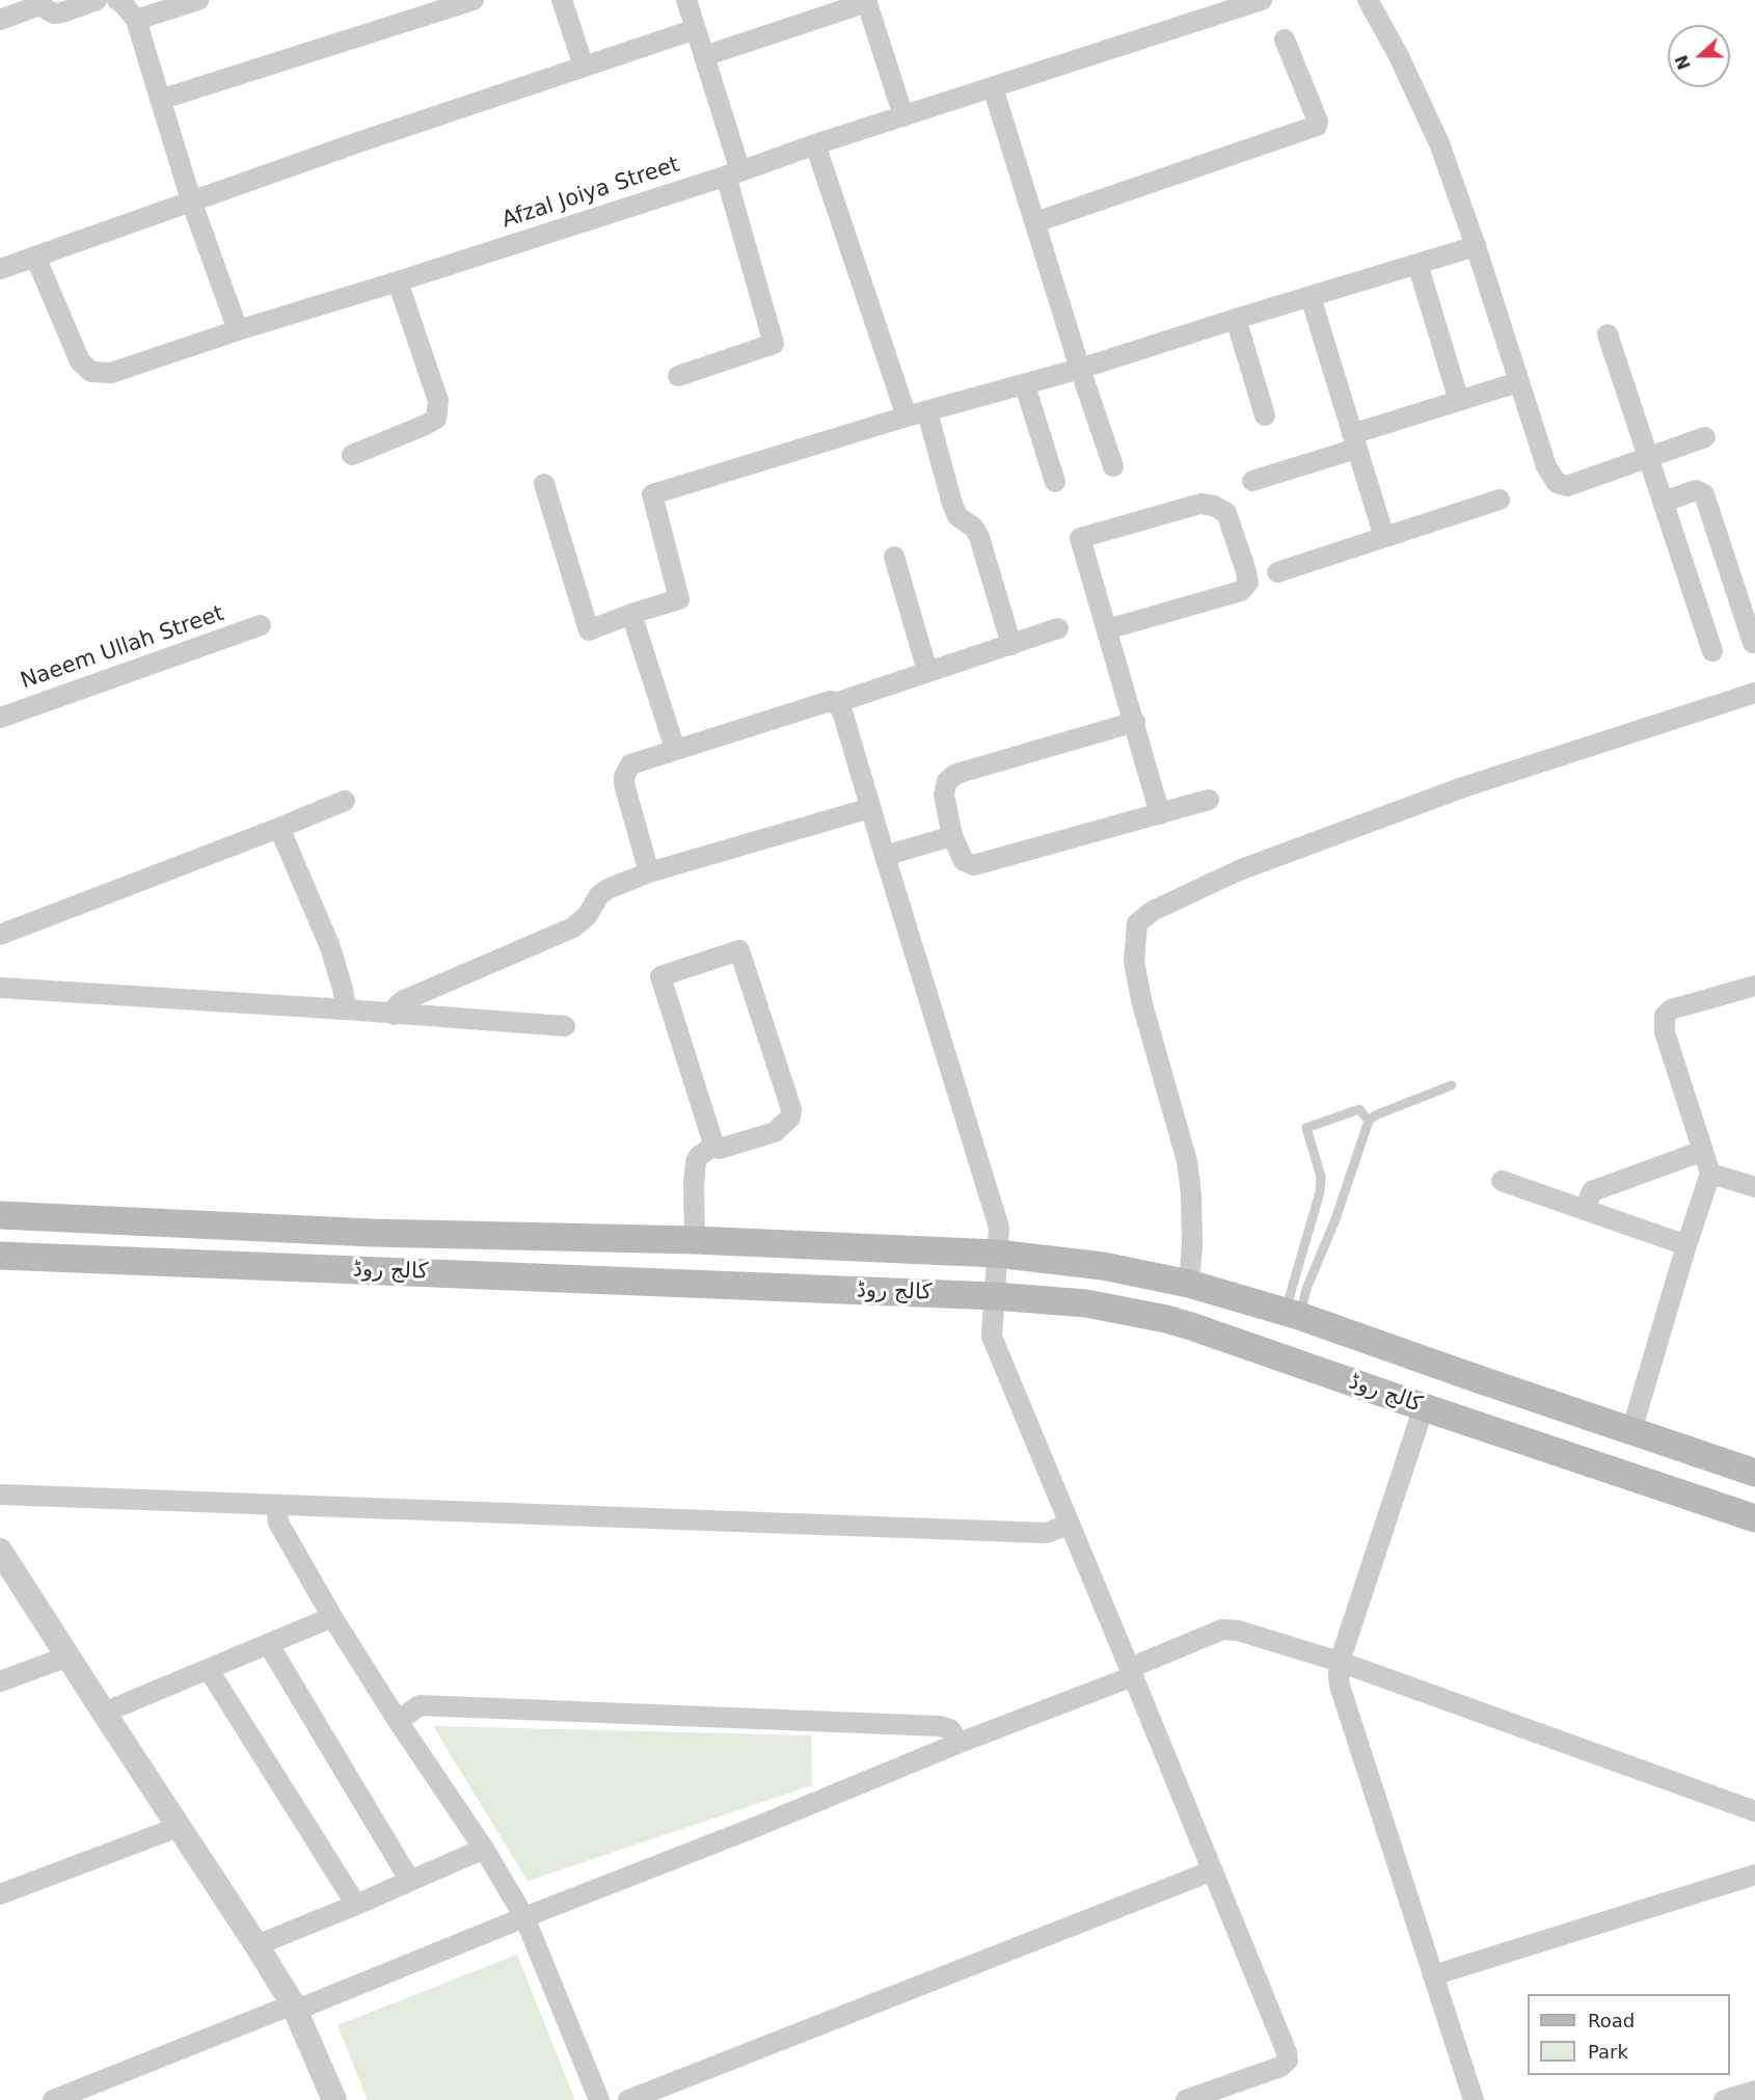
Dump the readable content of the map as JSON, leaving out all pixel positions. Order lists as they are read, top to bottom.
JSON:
{
  "streets": {
    "main road": ["کالج روڈ"],
    "street": ["Afzal Joiya Street", "Naeem Ullah Street"]
  },
  "legend": ["Road", "Park"],
  "north": "left"
}
